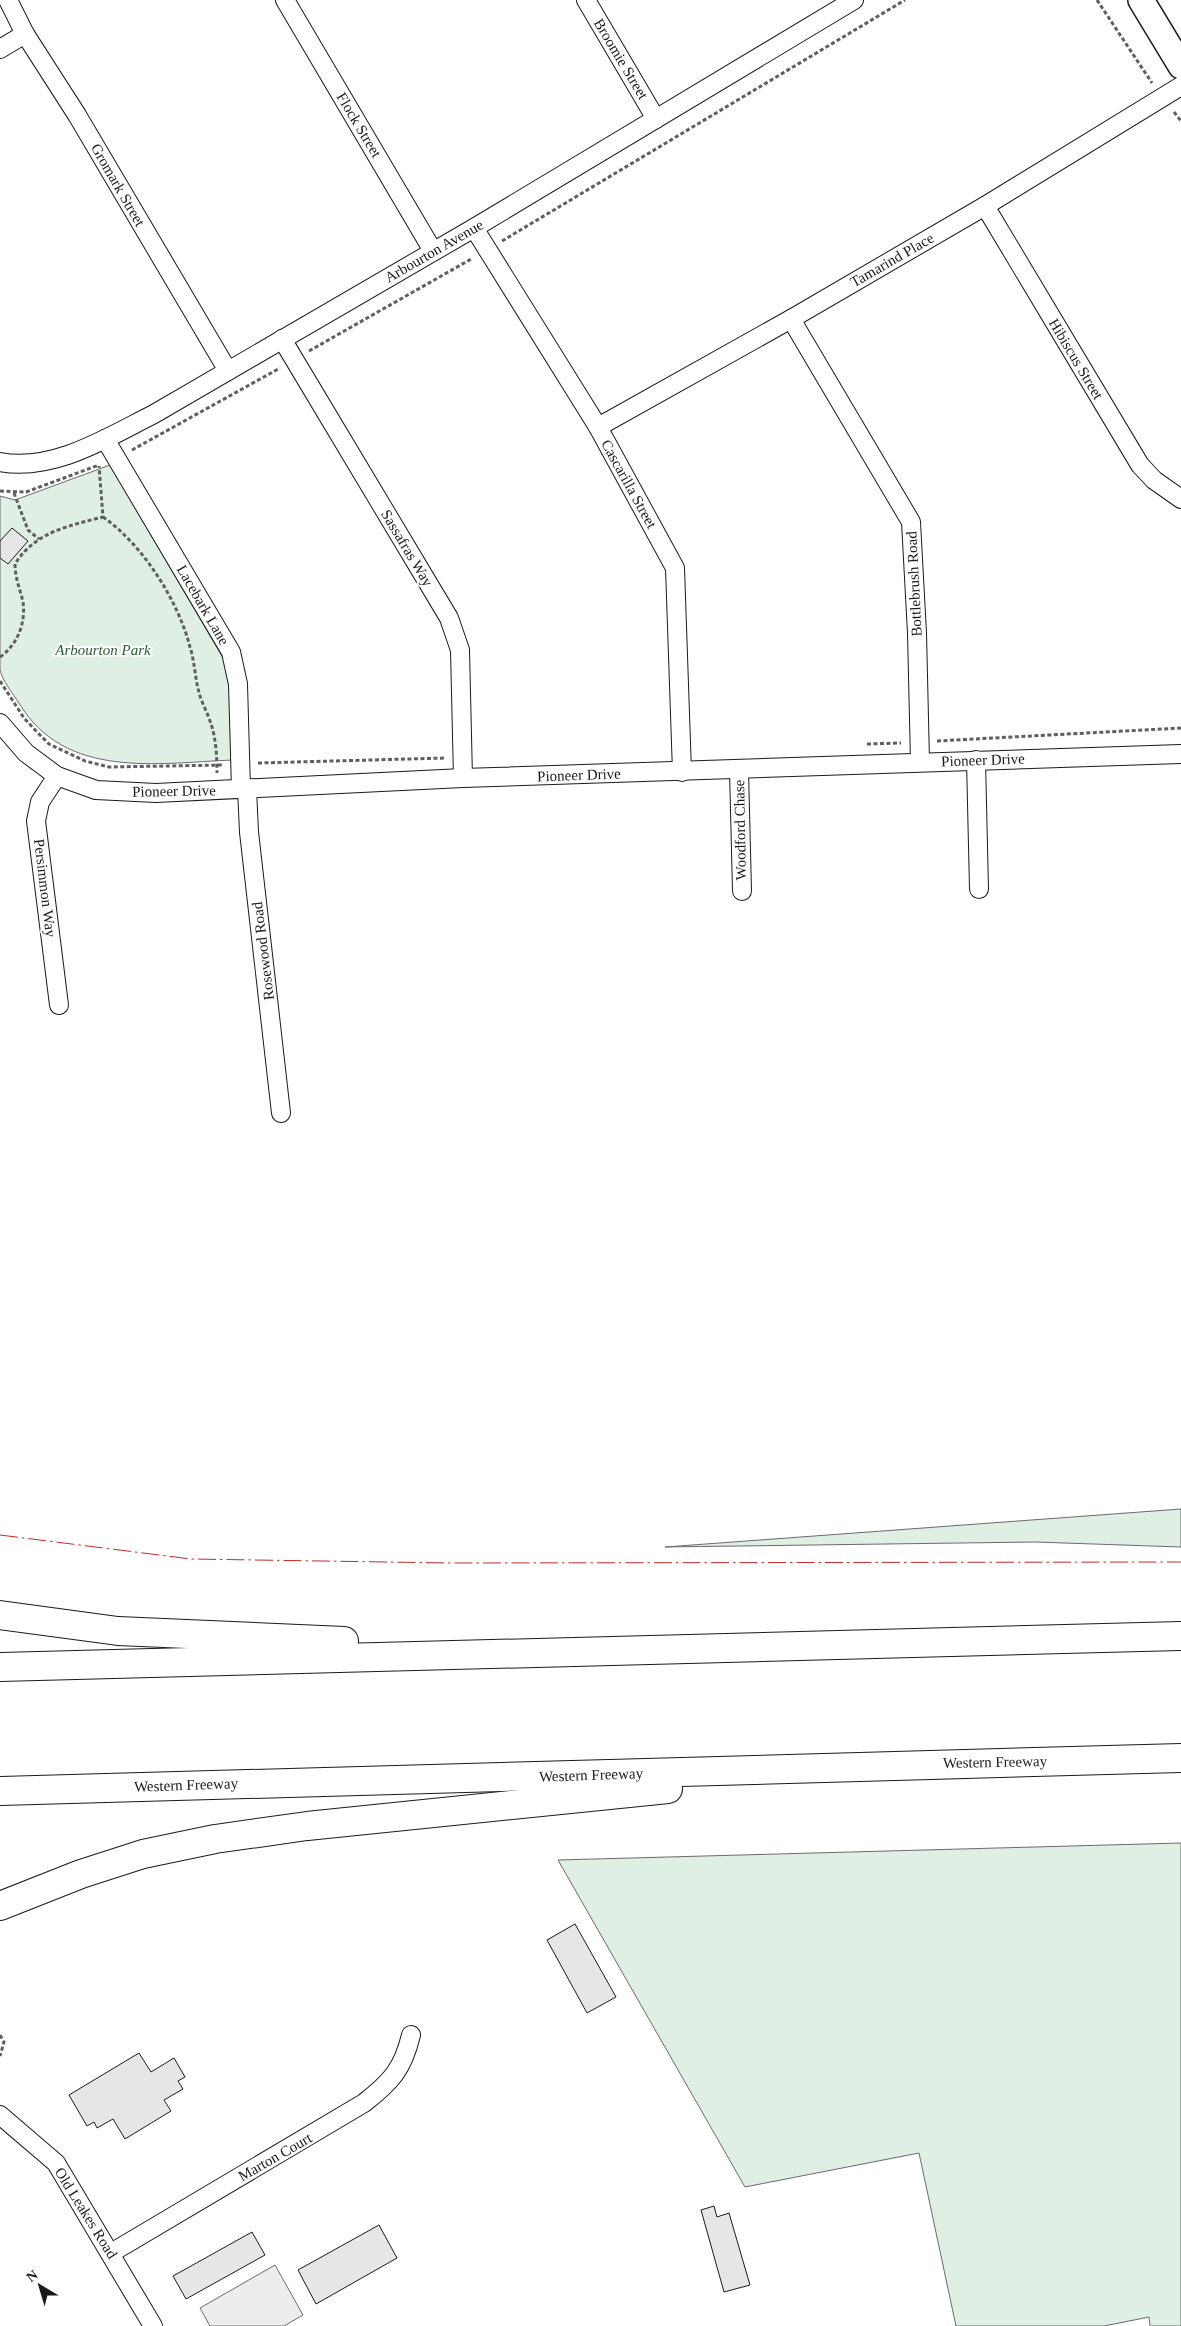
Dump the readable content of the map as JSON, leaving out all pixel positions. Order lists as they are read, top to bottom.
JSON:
{
  "streets": {
    "highway": ["Western Freeway"],
    "street": [
      "Broomie Street",
      "Flock Street",
      "Gromark Street",
      "Arbourton Avenue",
      "Tamarind Place",
      "Hibiscus Street",
      "Cascarilla Street",
      "Sassafras Way",
      "Bottlebrush Road",
      "Lacebark Lane",
      "Pioneer Drive",
      "Woodford Chase",
      "Persimmon Way",
      "Rosewood Road",
      "Marton Court",
      "Old Leakes Road"
    ]
  },
  "crossings": [
    ["Broomie Street", "Arbourton Avenue"],
    ["Flock Street", "Arbourton Avenue"],
    ["Gromark Street", "Arbourton Avenue"],
    ["Arbourton Avenue", "Cascarilla Street"],
    ["Arbourton Avenue", "Sassafras Way"],
    ["Arbourton Avenue", "Lacebark Lane"],
    ["Tamarind Place", "Hibiscus Street"],
    ["Tamarind Place", "Cascarilla Street"],
    ["Tamarind Place", "Bottlebrush Road"],
    ["Cascarilla Street", "Pioneer Drive"],
    ["Sassafras Way", "Pioneer Drive"],
    ["Bottlebrush Road", "Pioneer Drive"],
    ["Lacebark Lane", "Pioneer Drive"],
    ["Lacebark Lane", "Rosewood Road"],
    ["Pioneer Drive", "Woodford Chase"],
    ["Pioneer Drive", "Persimmon Way"],
    ["Pioneer Drive", "Rosewood Road"],
    ["Marton Court", "Old Leakes Road"]
  ],
  "parks": ["Arbourton Park"],
  "north": "top left"
}
